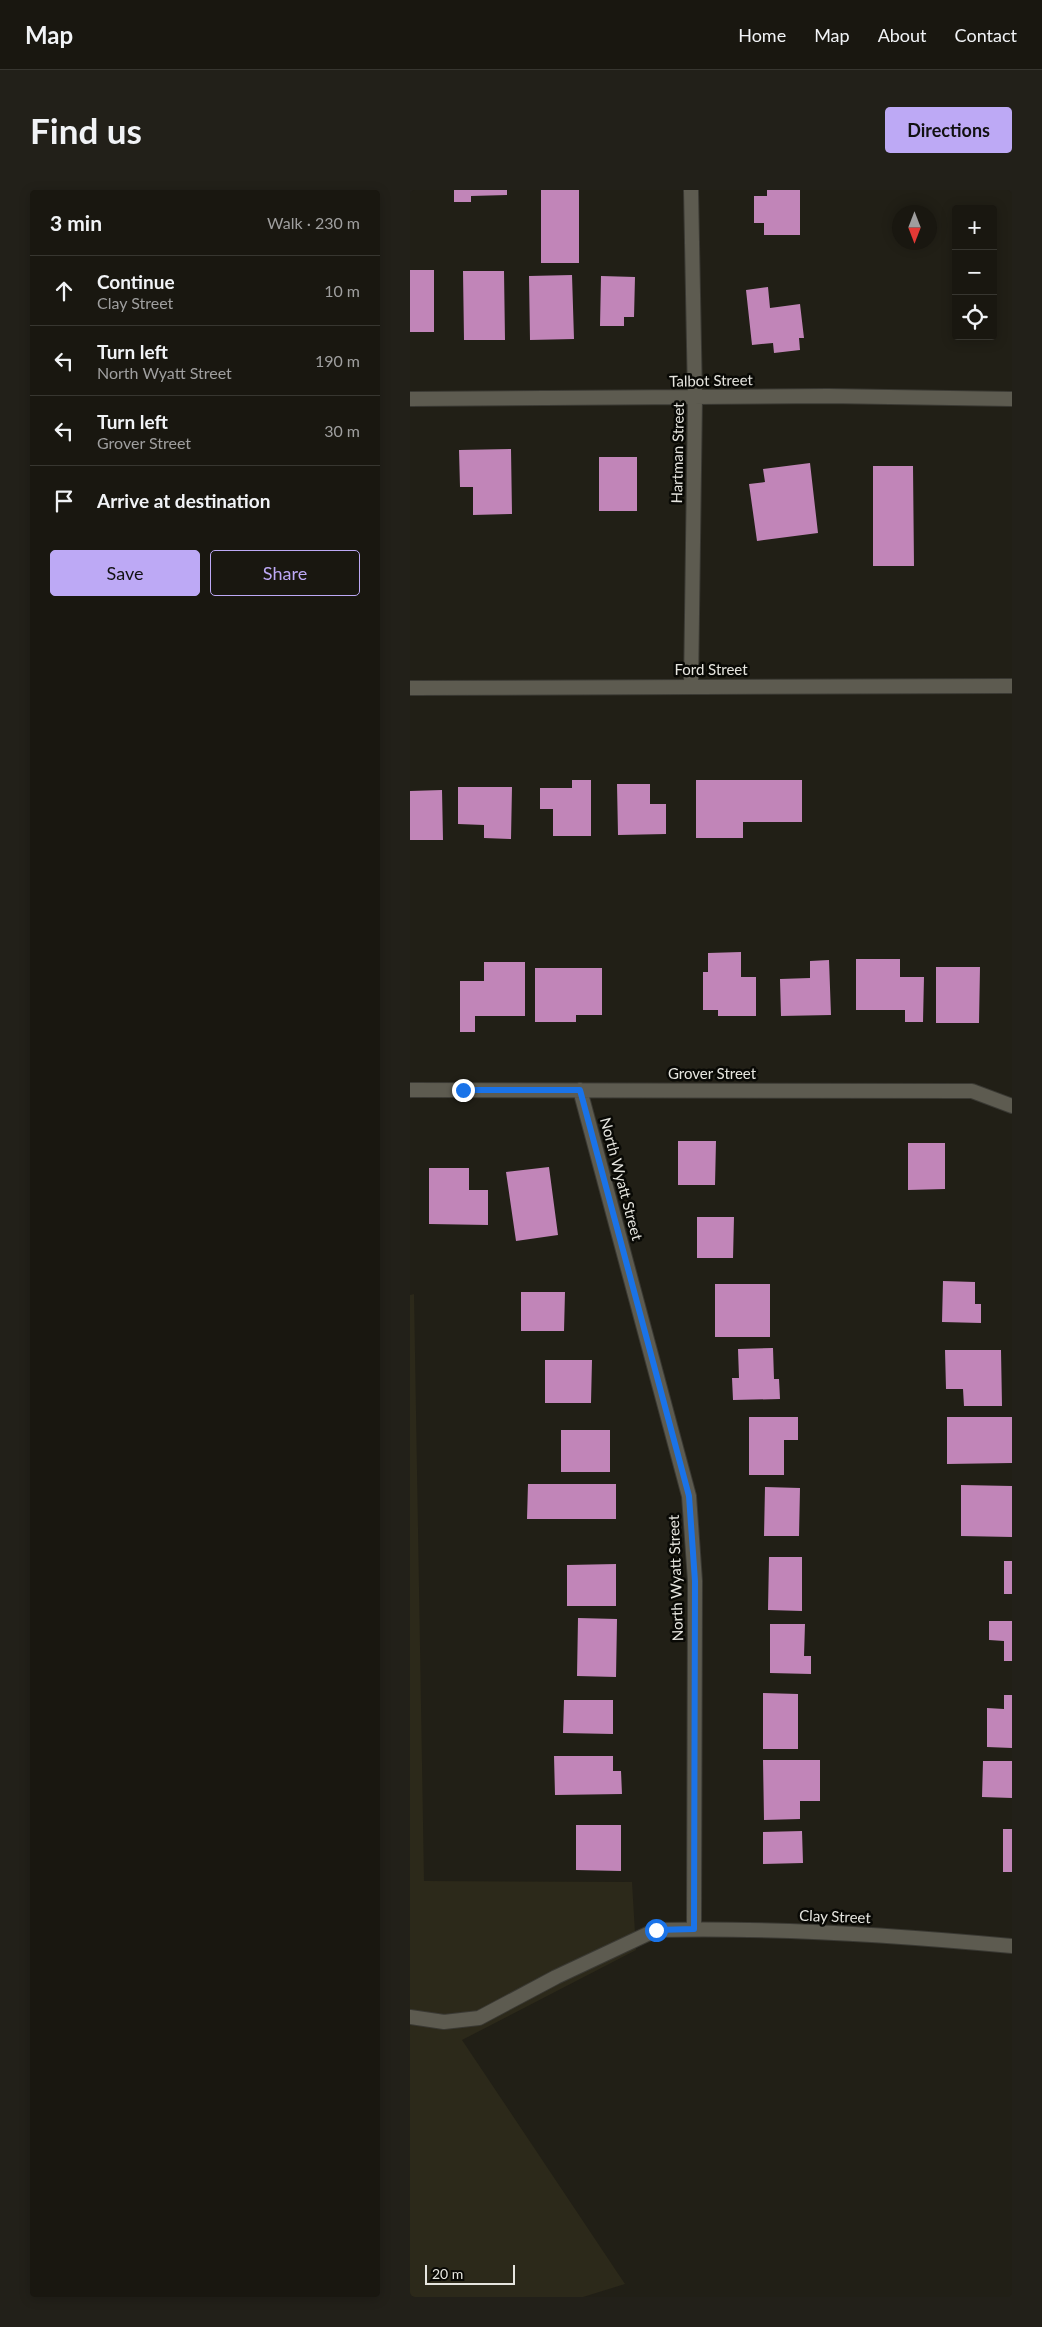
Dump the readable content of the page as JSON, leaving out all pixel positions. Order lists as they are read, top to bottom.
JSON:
{
  "streets": {
    "street": [
      "Talbot Street",
      "Hartman Street",
      "Ford Street",
      "Grover Street",
      "North Wyatt Street",
      "Clay Street"
    ]
  },
  "crossings": [
    ["Talbot Street", "Hartman Street"],
    ["Hartman Street", "Ford Street"],
    ["Grover Street", "North Wyatt Street"],
    ["North Wyatt Street", "Clay Street"]
  ],
  "scale_bar": "20 m",
  "north": "bottom",
  "page": {
    "header": "Map",
    "nav": [
      "Home",
      "Map",
      "About",
      "Contact"
    ],
    "buttons": [
      "Directions",
      ["Save", "Share"]
    ],
    "title": "Find us",
    "heading": ["3 min", "Walk · 230 m"],
    "map_buttons": ["+", "−"],
    "list": [
      ["Continue", "Clay Street", "10 m"],
      ["Turn left", "North Wyatt Street", "190 m"],
      ["Turn left", "Grover Street", "30 m"],
      "Arrive at destination"
    ],
    "scale": "20 m"
  }
}
